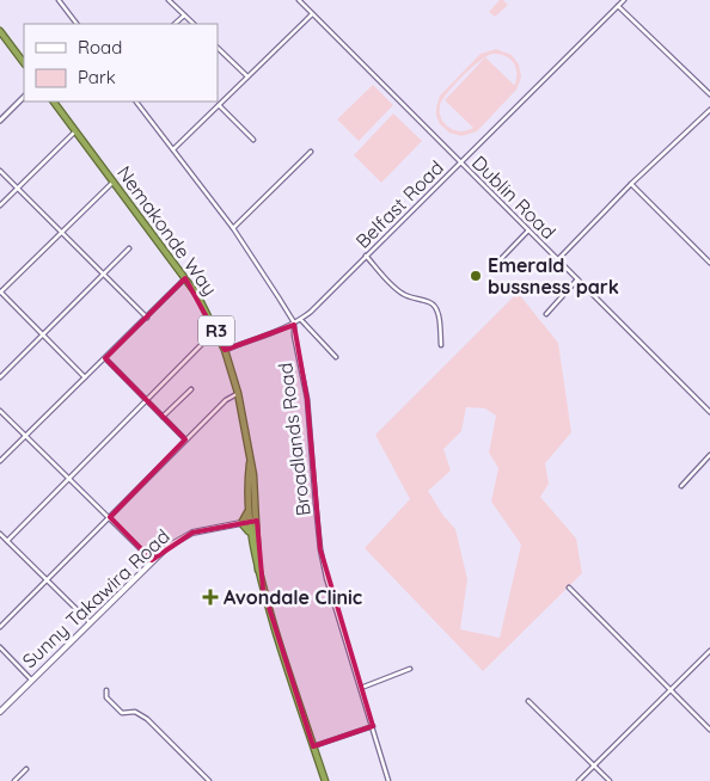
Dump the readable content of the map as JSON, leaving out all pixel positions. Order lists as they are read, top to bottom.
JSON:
{
  "streets": {
    "highway": ["Nemakonde Way", "R3"],
    "main road": ["Sunny Takawira Road"],
    "street": ["Dublin Road", "Belfast Road", "Broadlands Road"]
  },
  "crossings": [
    ["Dublin Road", "Belfast Road"],
    ["Belfast Road", "Nemakonde Way"],
    ["Belfast Road", "Broadlands Road"],
    ["Nemakonde Way", "Sunny Takawira Road"]
  ],
  "places": {
    "other": ["Emerald bussness park"],
    "health": ["Avondale Clinic"]
  },
  "legend": ["Road", "Park"]
}
